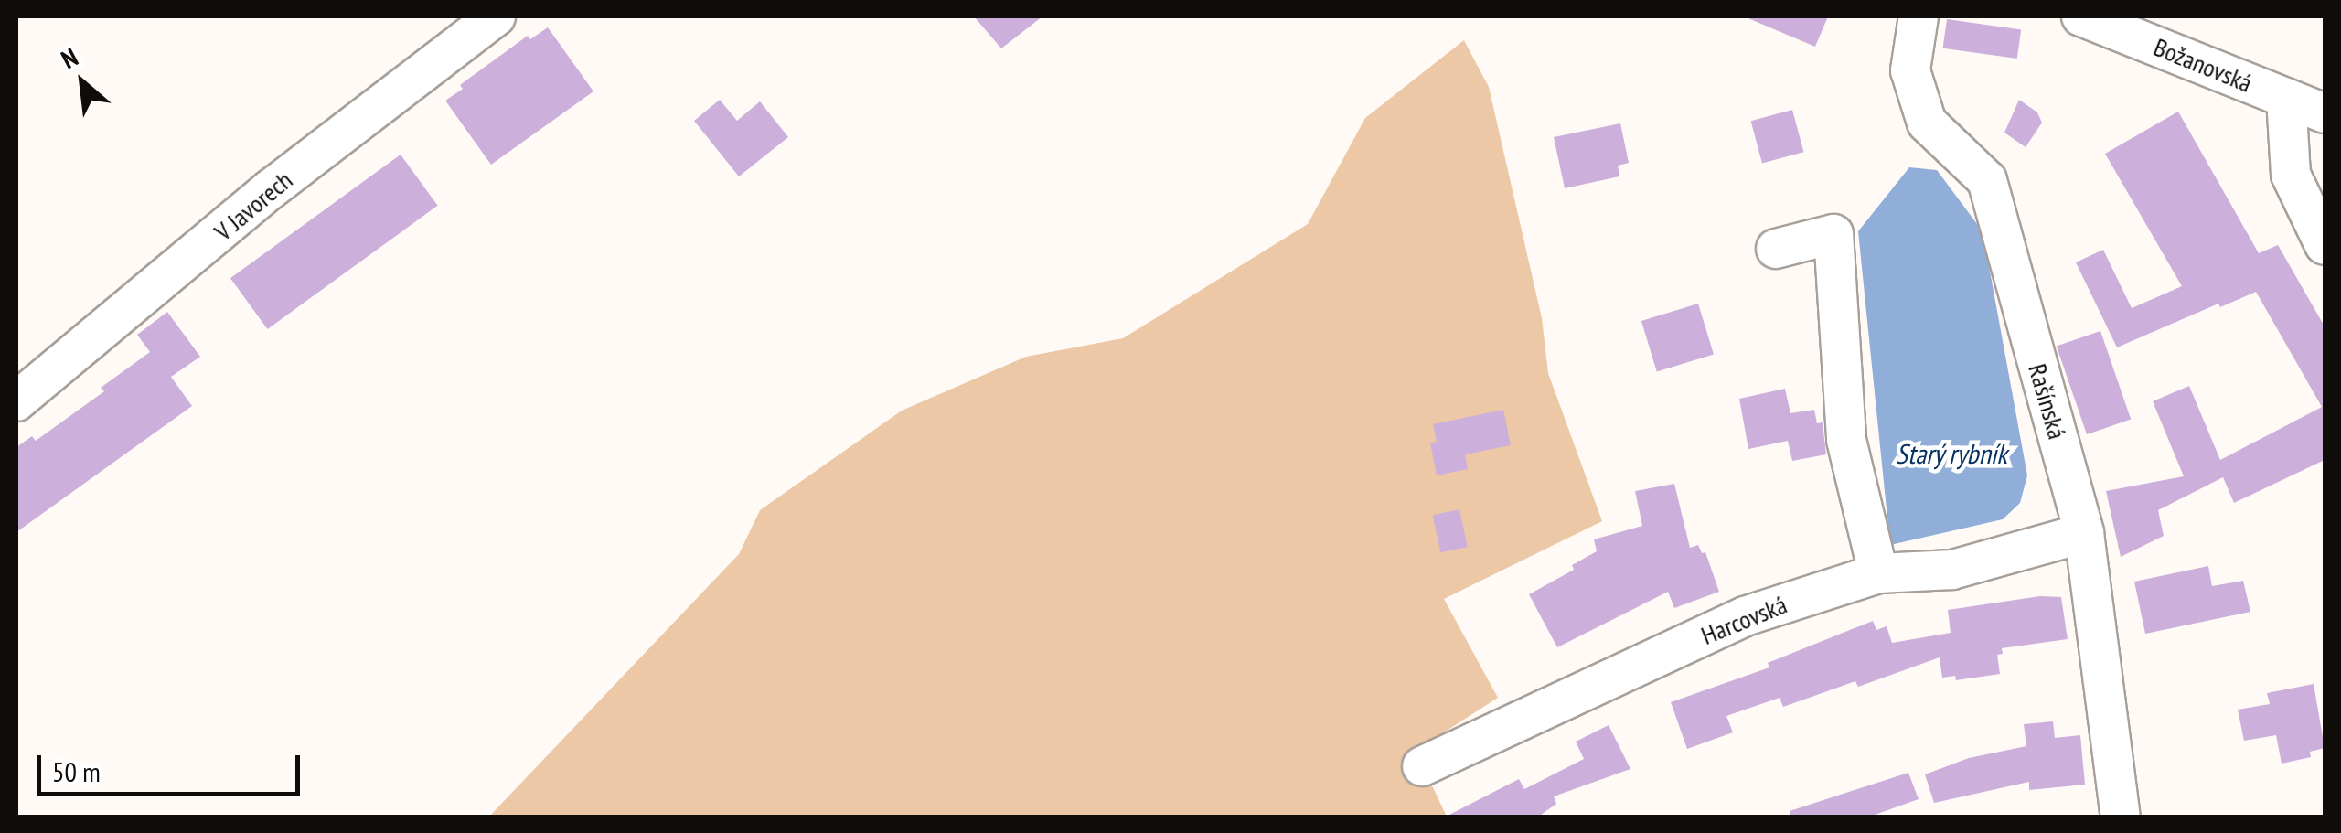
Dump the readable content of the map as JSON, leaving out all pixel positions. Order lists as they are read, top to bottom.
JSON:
{
  "streets": {
    "street": [
      "Božanovská",
      "V Javorech",
      "Rašínská",
      "Harcovská"
    ]
  },
  "crossings": [
    ["Rašínská", "Harcovská"]
  ],
  "water": ["Starý rybník"],
  "scale_bar": "50 m",
  "north": "top left"
}
